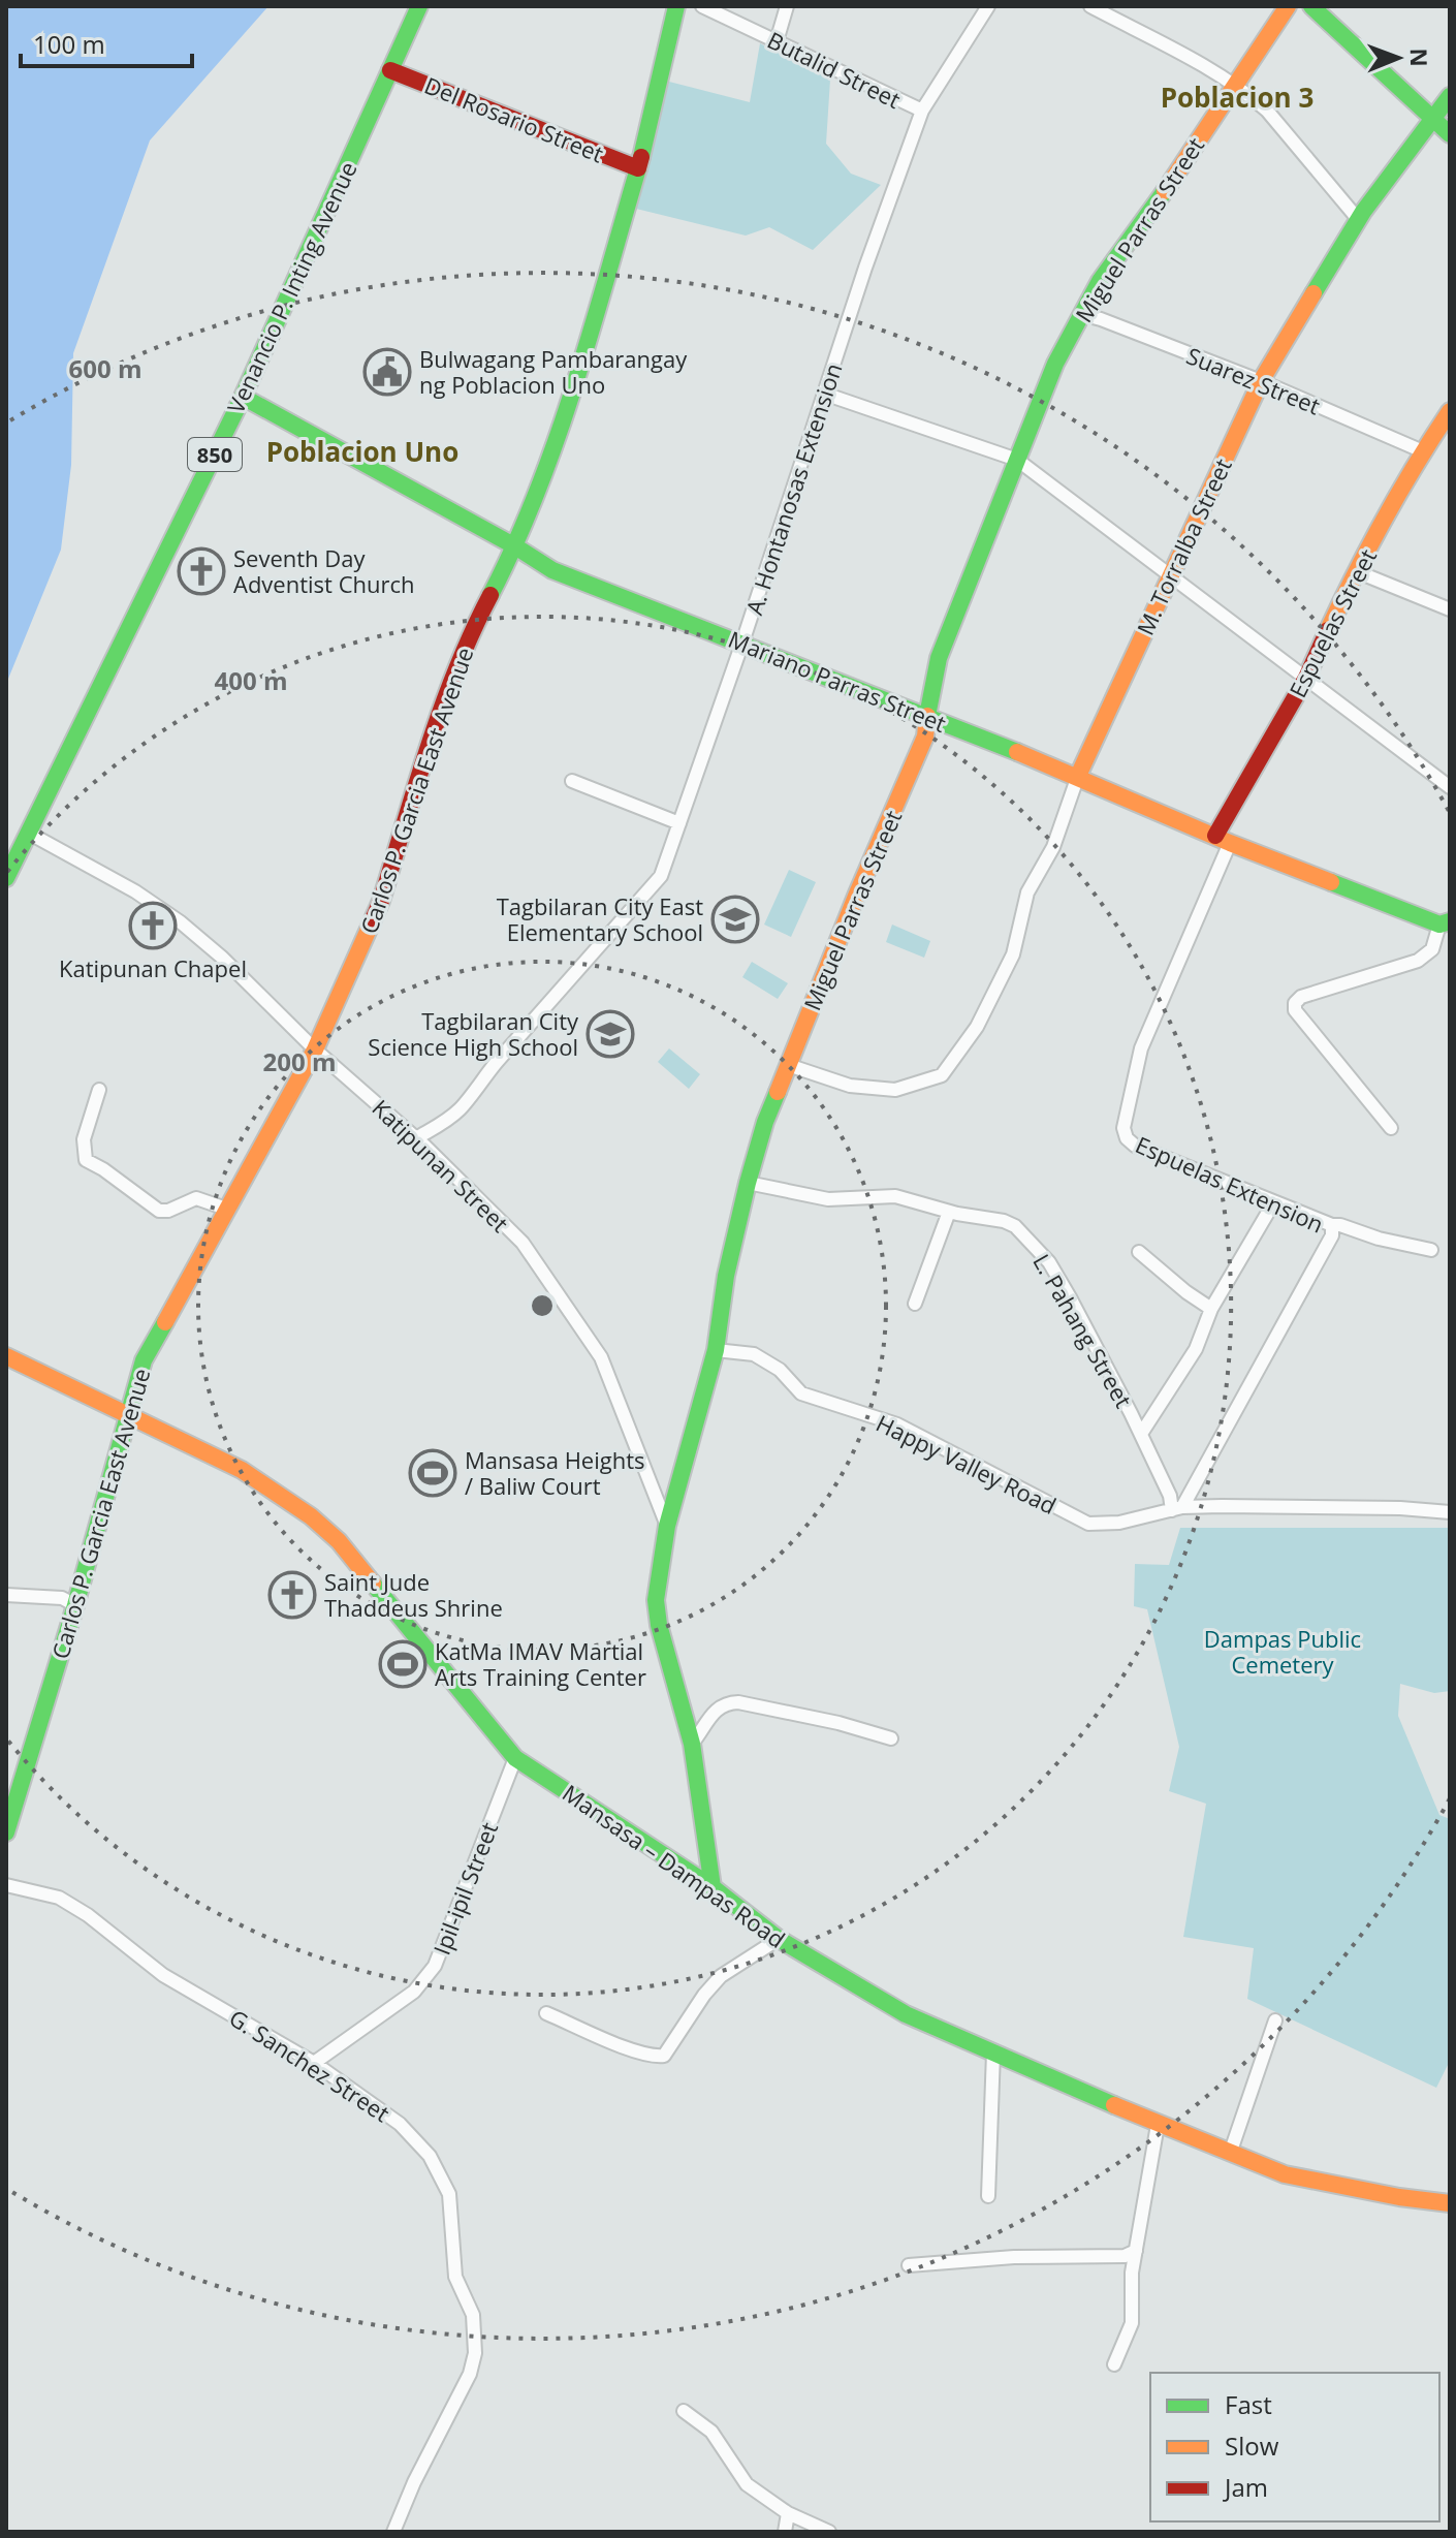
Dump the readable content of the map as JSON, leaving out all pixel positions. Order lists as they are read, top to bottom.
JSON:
{
  "streets": {
    "main road": [
      "Del Rosario Street",
      "Miguel Parras Street",
      "Venancio P. Inting Avenue",
      "850",
      "M. Torralba Street",
      "Espuelas Street",
      "Mariano Parras Street",
      "Carlos P. Garcia East Avenue",
      "Mansasa – Dampas Road"
    ],
    "street": [
      "Butalid Street",
      "Suarez Street",
      "A. Hontanosas Extension",
      "Katipunan Street",
      "Espuelas Extension",
      "L. Pahang Street",
      "Happy Valley Road",
      "Ipil-ipil Street",
      "G. Sanchez Street"
    ]
  },
  "crossings": [
    ["Butalid Street", "A. Hontanosas Extension"],
    ["Del Rosario Street", "Venancio P. Inting Avenue"],
    ["Del Rosario Street", "Carlos P. Garcia East Avenue"],
    ["Miguel Parras Street", "Suarez Street"],
    ["Miguel Parras Street", "M. Torralba Street"],
    ["Miguel Parras Street", "Mariano Parras Street"],
    ["Miguel Parras Street", "Katipunan Street"],
    ["Miguel Parras Street", "L. Pahang Street"],
    ["Miguel Parras Street", "Happy Valley Road"],
    ["Miguel Parras Street", "Mansasa – Dampas Road"],
    ["Venancio P. Inting Avenue", "Mariano Parras Street"],
    ["Venancio P. Inting Avenue", "Katipunan Street"],
    ["Suarez Street", "M. Torralba Street"],
    ["Suarez Street", "Espuelas Street"],
    ["A. Hontanosas Extension", "Mariano Parras Street"],
    ["A. Hontanosas Extension", "Katipunan Street"],
    ["M. Torralba Street", "Mariano Parras Street"],
    ["Espuelas Street", "Mariano Parras Street"],
    ["Espuelas Street", "Espuelas Extension"],
    ["Mariano Parras Street", "Carlos P. Garcia East Avenue"],
    ["Mariano Parras Street", "Espuelas Extension"],
    ["Carlos P. Garcia East Avenue", "Katipunan Street"],
    ["Carlos P. Garcia East Avenue", "Mansasa – Dampas Road"],
    ["Espuelas Extension", "L. Pahang Street"],
    ["Espuelas Extension", "Happy Valley Road"],
    ["L. Pahang Street", "Happy Valley Road"],
    ["Mansasa – Dampas Road", "Ipil-ipil Street"],
    ["Ipil-ipil Street", "G. Sanchez Street"]
  ],
  "districts": ["Poblacion 3", "Poblacion Uno"],
  "parks": ["Dampas Public Cemetery"],
  "places": {
    "public building": ["Bulwagang Pambarangay ng Poblacion Uno"],
    "church": ["Seventh Day Adventist Church", "Katipunan Chapel", "Saint Jude Thaddeus Shrine"],
    "school or university": ["Tagbilaran City East Elementary School", "Tagbilaran City Science High School"],
    "sports": ["Mansasa Heights / Baliw Court", "KatMa IMAV Martial Arts Training Center"]
  },
  "legend": ["Fast", "Slow", "Jam"],
  "scale_bar": "100 m",
  "north": "right",
  "rings": ["600 m", "400 m", "200 m"]
}
